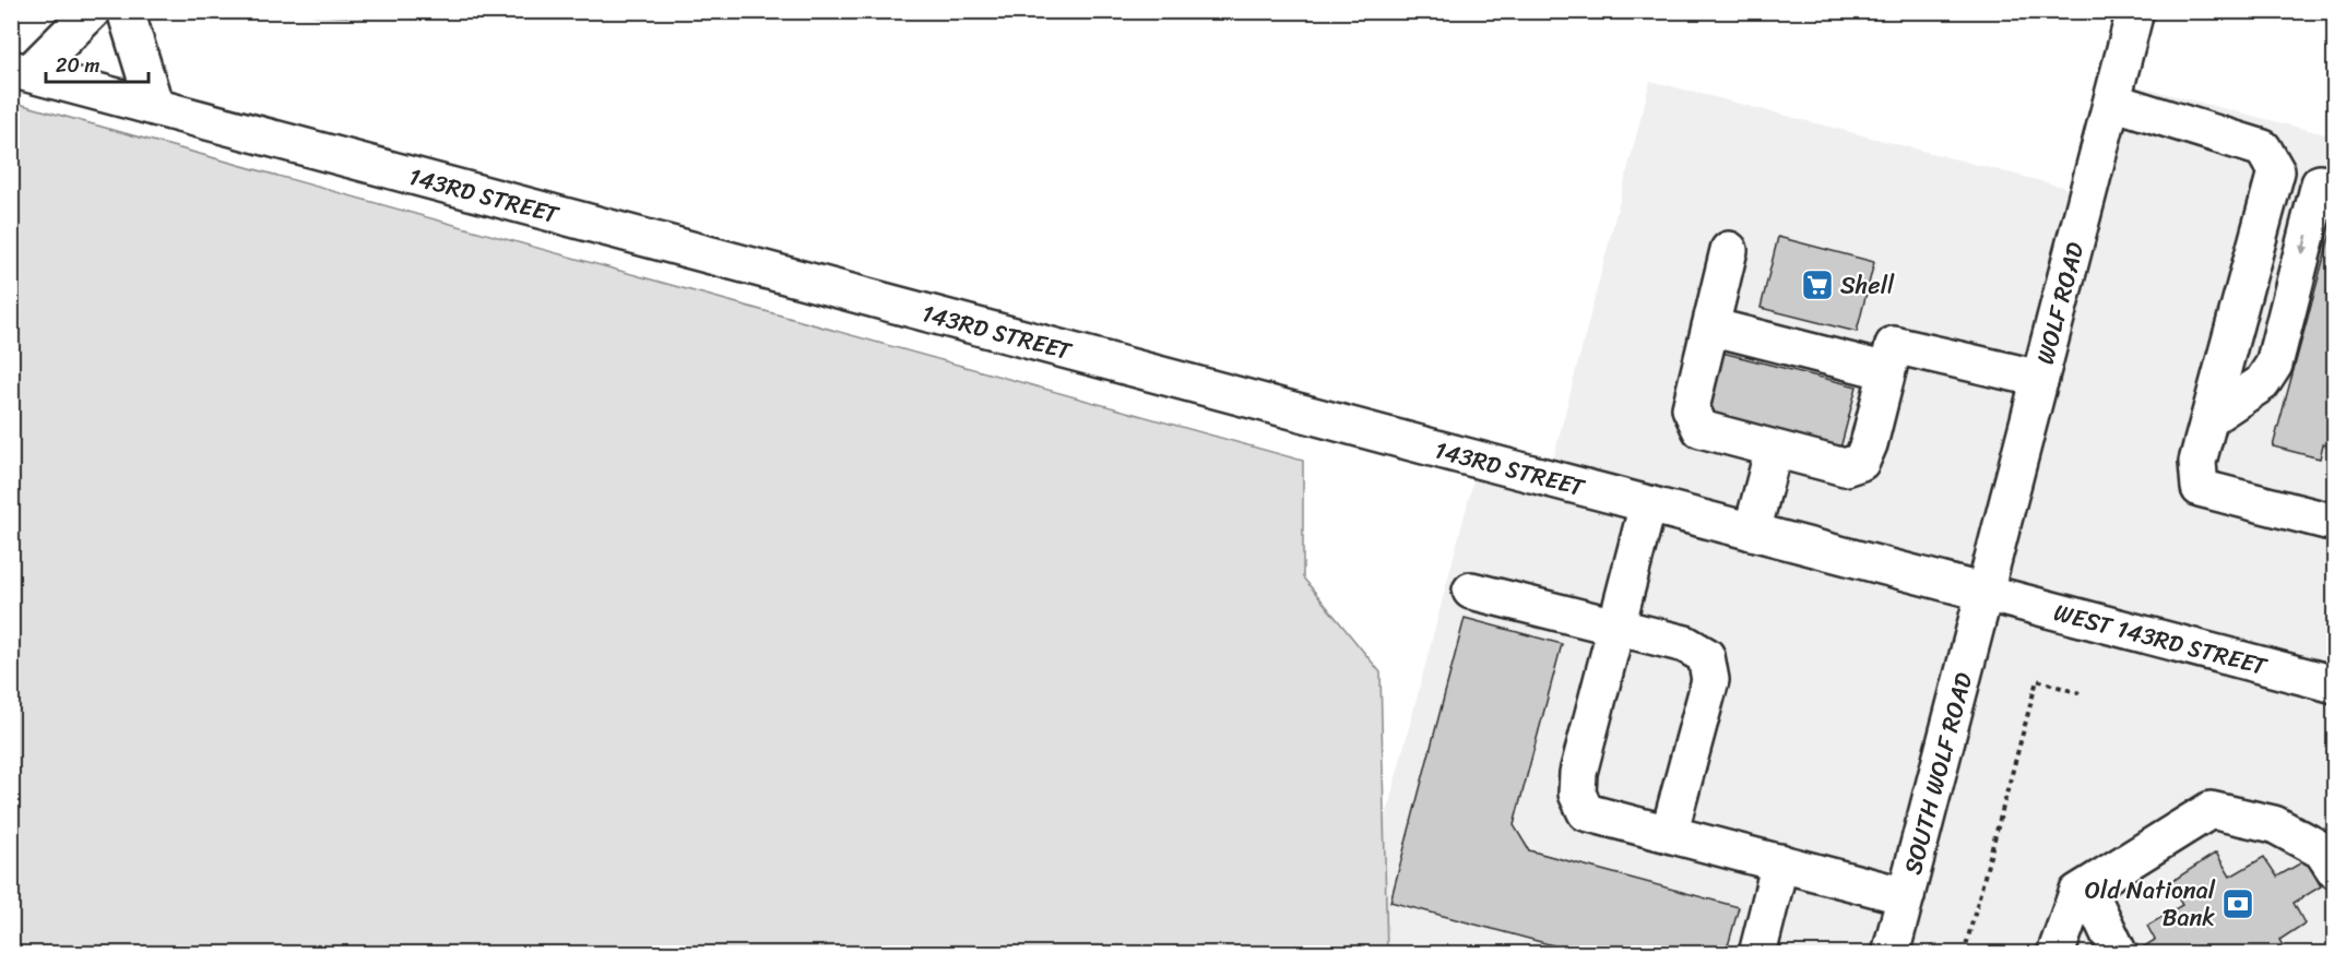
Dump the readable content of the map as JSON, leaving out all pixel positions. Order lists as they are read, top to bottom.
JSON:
{
  "streets": {
    "main road": [
      "143RD STREET",
      "WOLF ROAD",
      "WEST 143RD STREET",
      "SOUTH WOLF ROAD"
    ]
  },
  "crossings": [
    ["143RD STREET", "WOLF ROAD"],
    ["143RD STREET", "WEST 143RD STREET"],
    ["143RD STREET", "SOUTH WOLF ROAD"],
    ["WOLF ROAD", "WEST 143RD STREET"],
    ["WOLF ROAD", "SOUTH WOLF ROAD"],
    ["WEST 143RD STREET", "SOUTH WOLF ROAD"]
  ],
  "places": {
    "supermarket": ["Shell"],
    "bank": ["Old National Bank"]
  },
  "scale_bar": "20 m"
}
